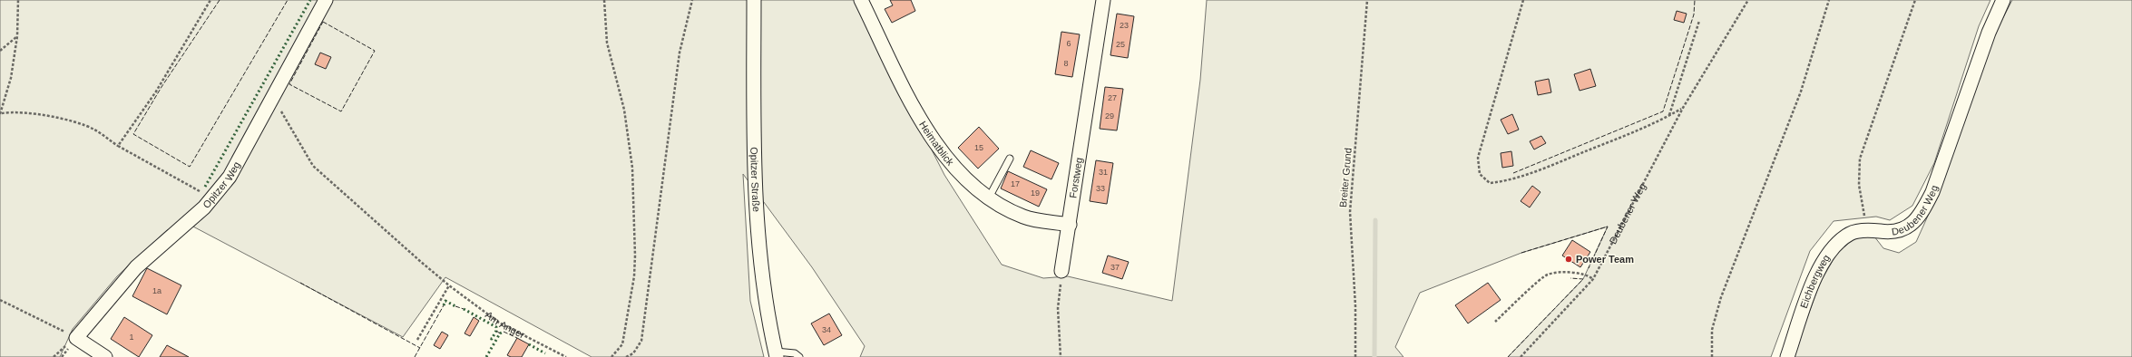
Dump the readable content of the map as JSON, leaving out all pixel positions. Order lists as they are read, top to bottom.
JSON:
{
  "streets": {
    "street": [
      "Heimatblick",
      "Forstweg",
      "Opitzer Straße",
      "Opitzer Weg",
      "Deubener Weg",
      "Eichbergweg"
    ],
    "path": ["Breiter Grund", "Am Anger"]
  },
  "crossings": [
    ["Heimatblick", "Forstweg"],
    ["Opitzer Weg", "Am Anger"],
    ["Deubener Weg", "Eichbergweg"]
  ],
  "places": ["Power Team"],
  "house_numbers": [
    "23",
    "6",
    "25",
    "8",
    "27",
    "29",
    "15",
    "31",
    "17",
    "33",
    "19",
    "37",
    "1a",
    "34",
    "1"
  ]
}
